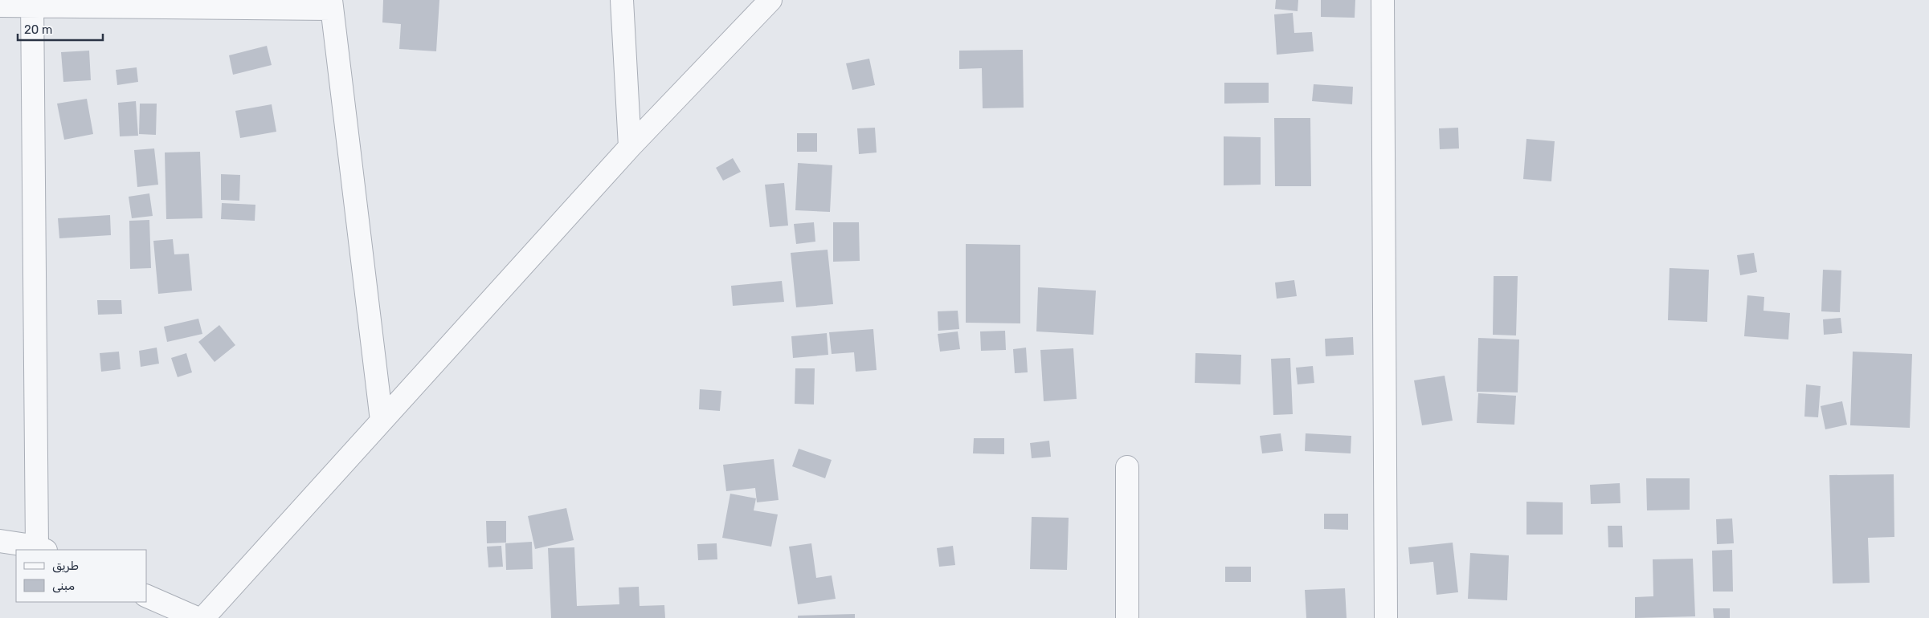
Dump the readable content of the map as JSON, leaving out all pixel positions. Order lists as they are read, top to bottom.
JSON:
{
  "legend": ["طريق", "مبنى"],
  "scale_bar": "20 m"
}
